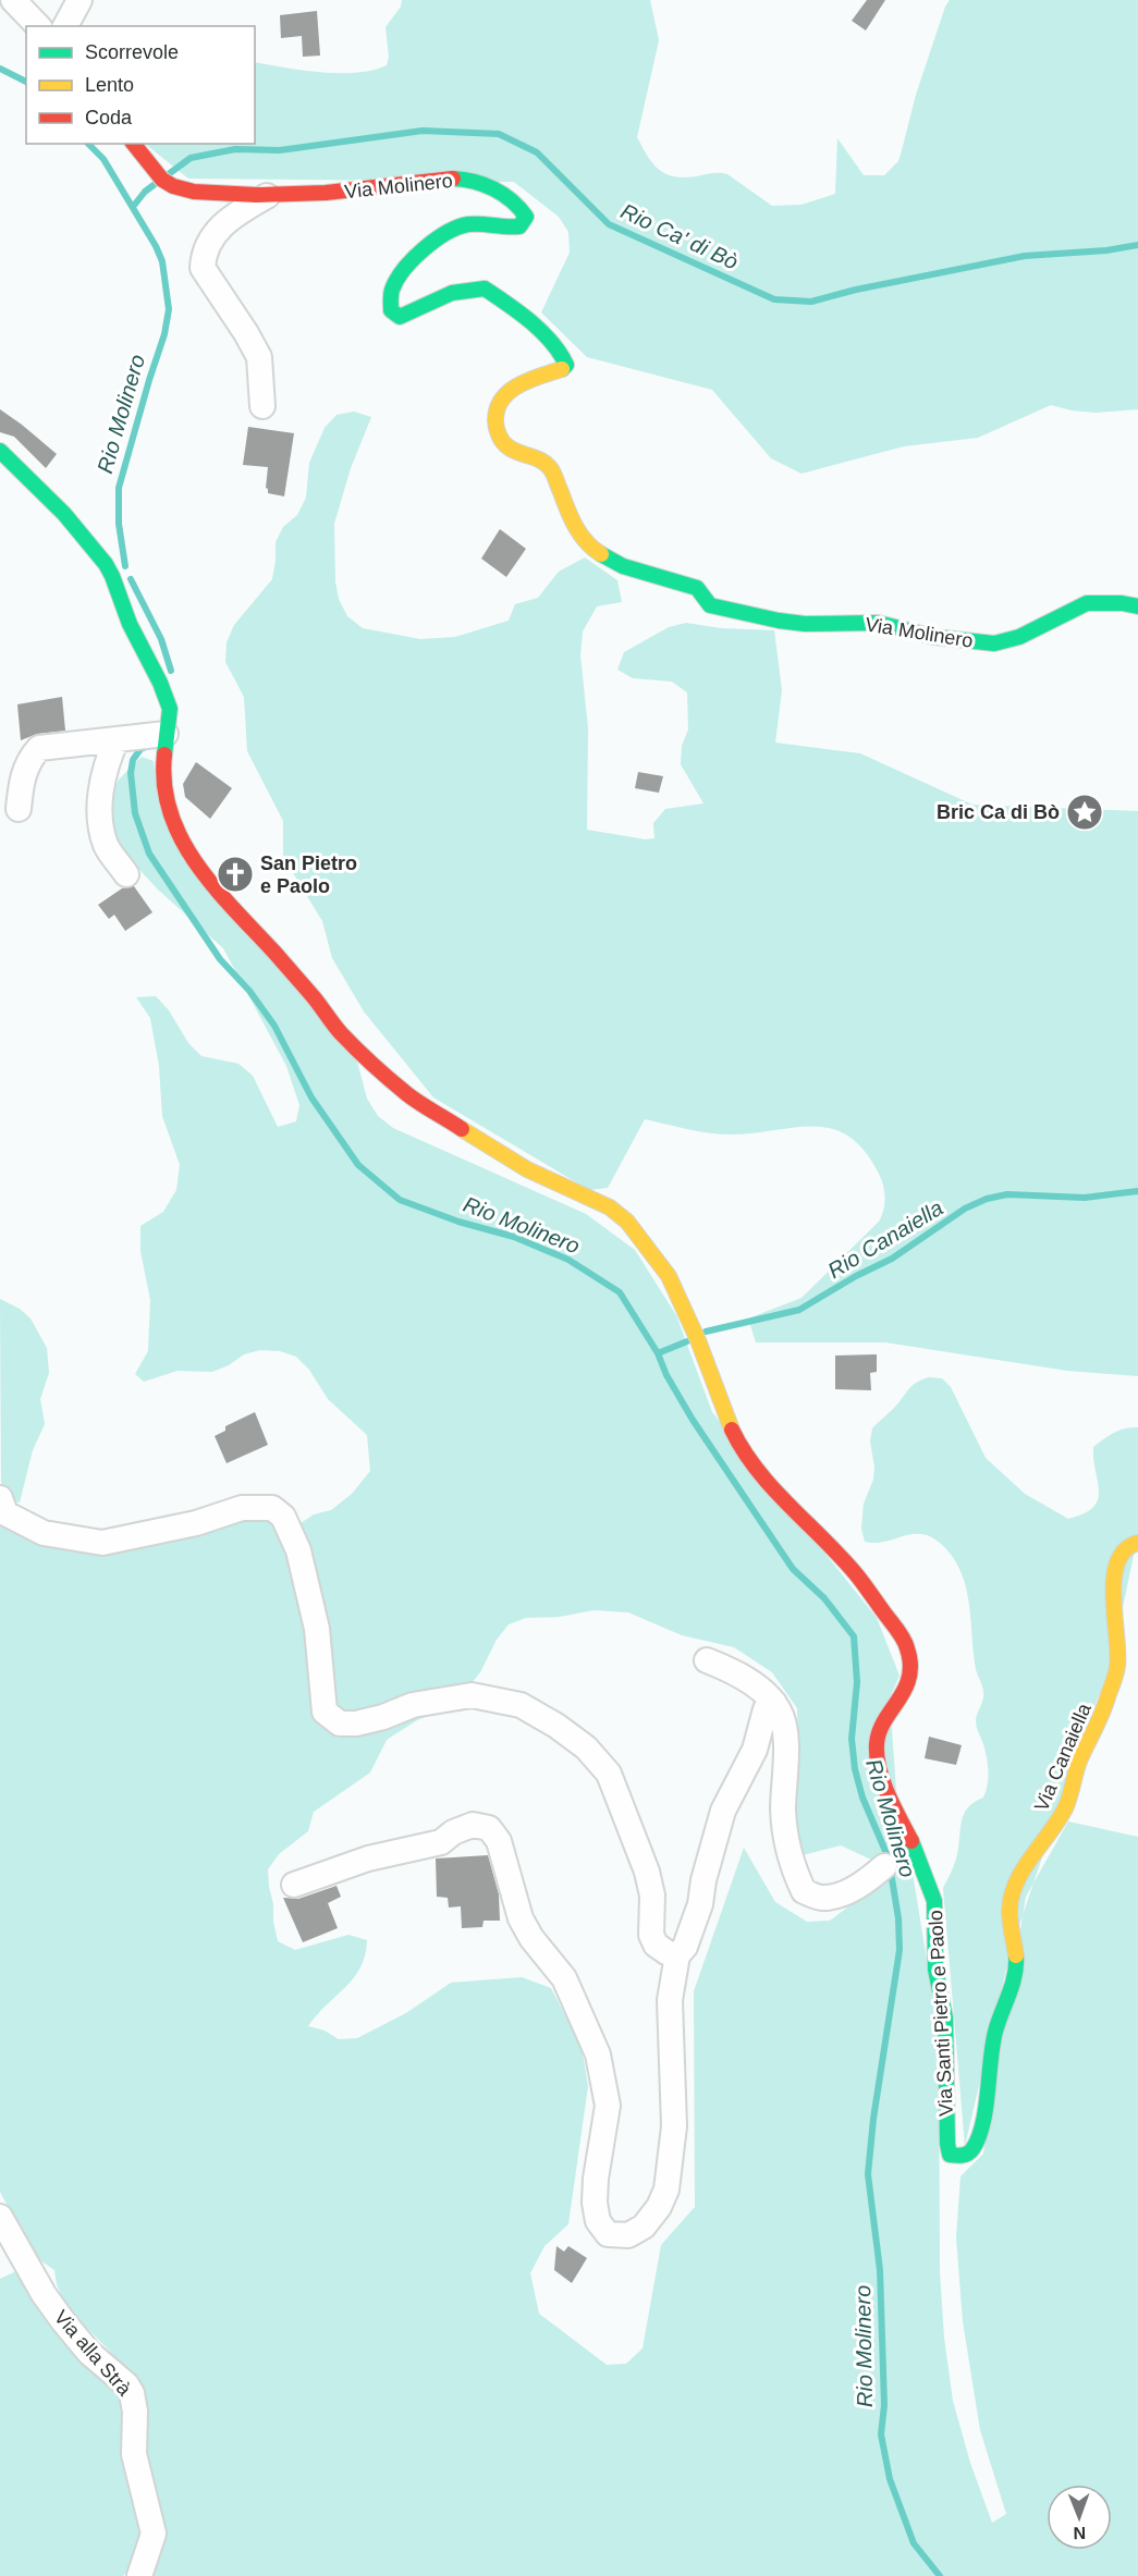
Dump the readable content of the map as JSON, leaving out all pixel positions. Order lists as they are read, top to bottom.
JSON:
{
  "streets": {
    "street": [
      "Via Molinero",
      "Via Canaiella",
      "Via Santi Pietro e Paolo",
      "Via alla Strà"
    ]
  },
  "crossings": [
    ["Via Canaiella", "Via Santi Pietro e Paolo"]
  ],
  "water": ["Rio Ca' di Bò", "Rio Molinero", "Rio Canaiella"],
  "places": {
    "place": ["Bric Ca di Bò"],
    "church": ["San Pietro e Paolo"]
  },
  "legend": ["Scorrevole", "Lento", "Coda"],
  "north": "bottom"
}
